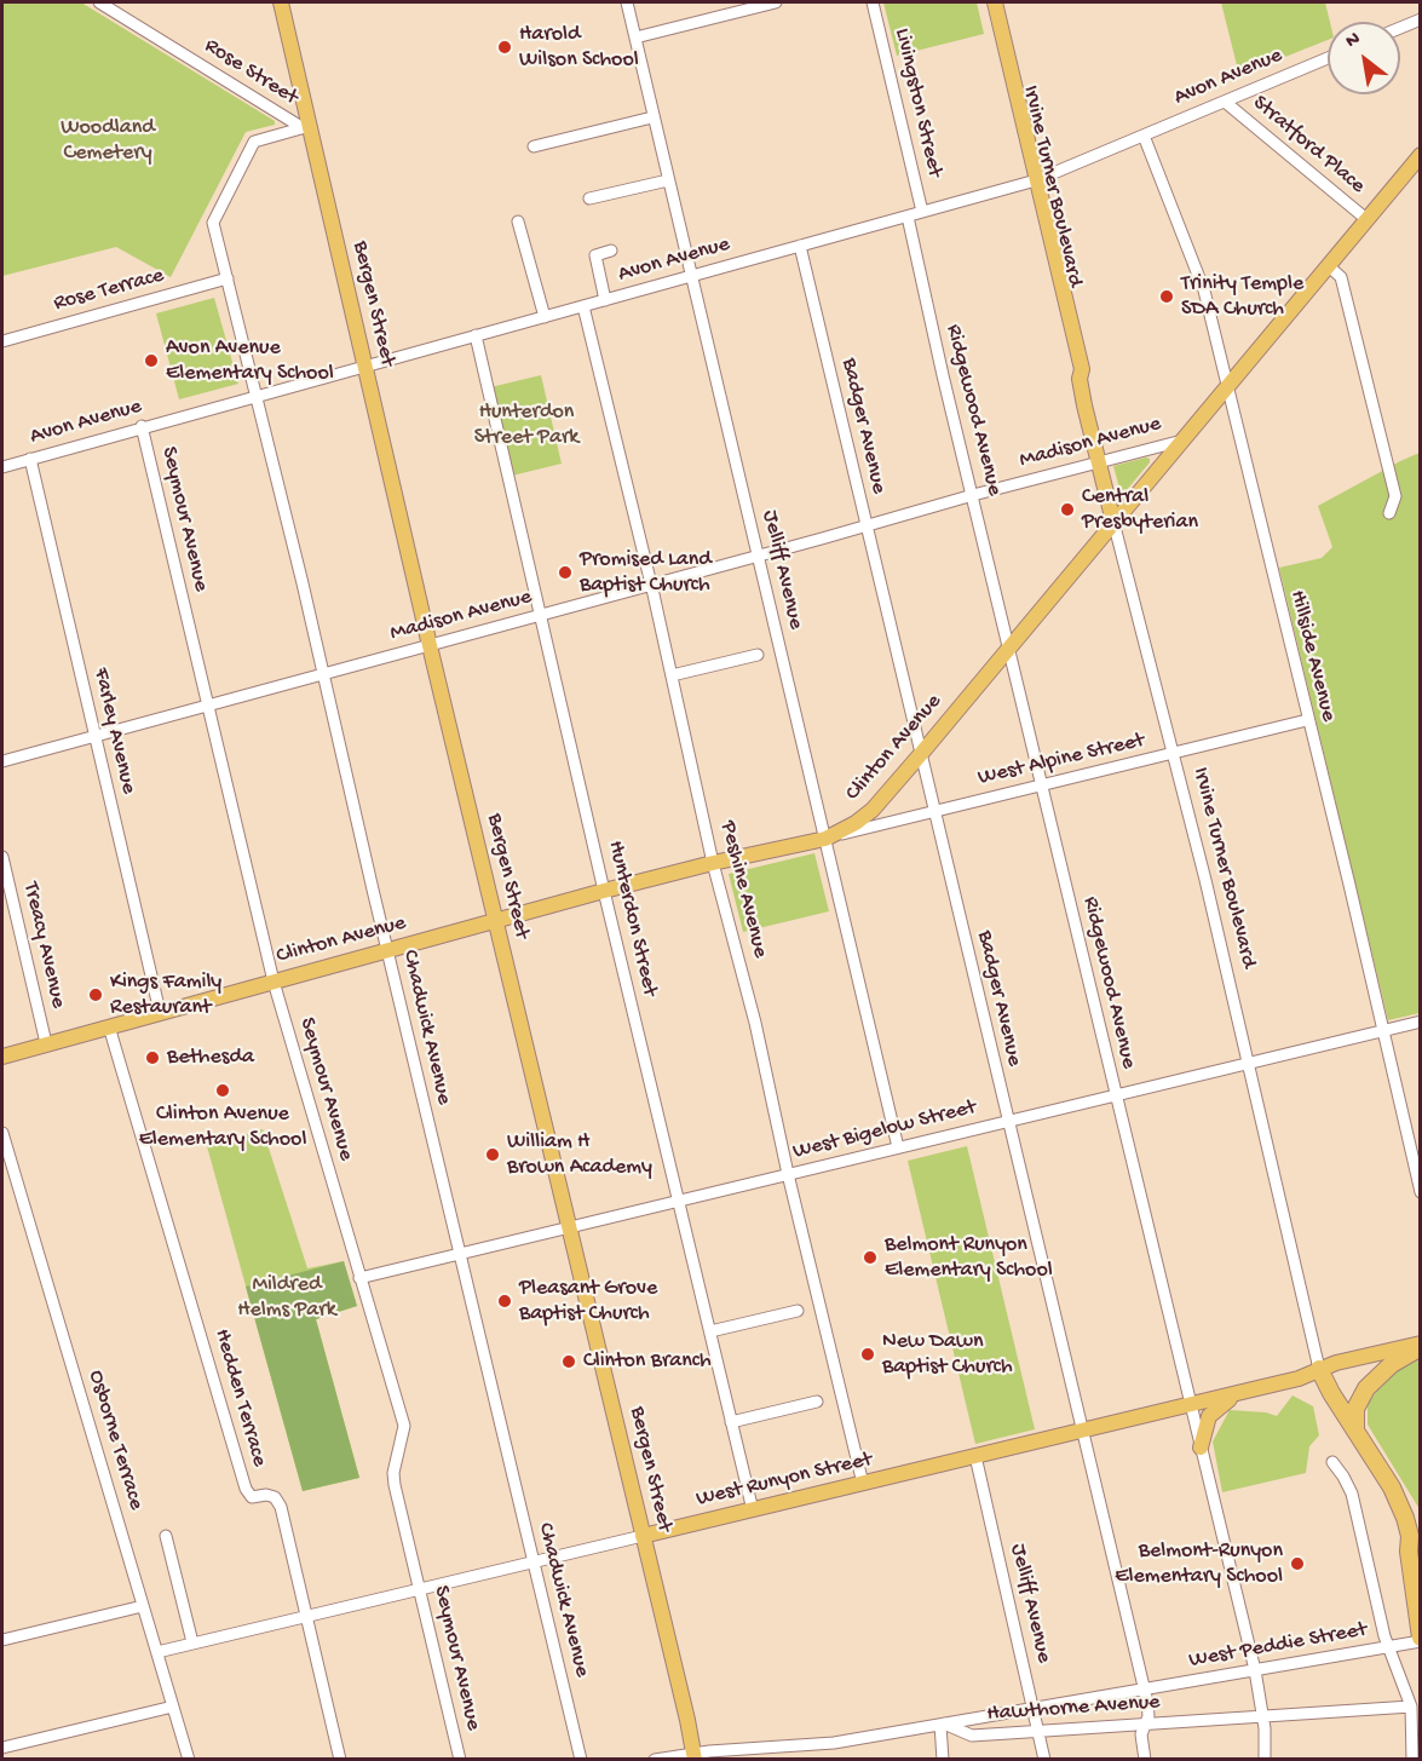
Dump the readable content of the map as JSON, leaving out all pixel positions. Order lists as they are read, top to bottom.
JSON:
{
  "streets": {
    "main road": [
      "Irvine Turner Boulevard",
      "Bergen Street",
      "Clinton Avenue",
      "West Runyon Street"
    ],
    "street": [
      "Rose Street",
      "Avon Avenue",
      "Livingston Street",
      "Stratford Place",
      "Rose Terrace",
      "Ridgewood Avenue",
      "Badger Avenue",
      "Madison Avenue",
      "Seymour Avenue",
      "Jelliff Avenue",
      "Hillside Avenue",
      "Farley Avenue",
      "West Alpine Street",
      "Peshine Avenue",
      "Hunterdon Street",
      "Treacy Avenue",
      "Chadwick Avenue",
      "West Bigelow Street",
      "Hedden Terrace",
      "Osborne Terrace",
      "West Peddie Street",
      "Hawthorne Avenue"
    ]
  },
  "crossings": [
    ["Rose Street", "Bergen Street"],
    ["Rose Street", "Chadwick Avenue"],
    ["Avon Avenue", "Livingston Street"],
    ["Avon Avenue", "Stratford Place"],
    ["Avon Avenue", "Irvine Turner Boulevard"],
    ["Avon Avenue", "Bergen Street"],
    ["Avon Avenue", "Ridgewood Avenue"],
    ["Avon Avenue", "Badger Avenue"],
    ["Avon Avenue", "Seymour Avenue"],
    ["Avon Avenue", "Jelliff Avenue"],
    ["Avon Avenue", "Hillside Avenue"],
    ["Avon Avenue", "Farley Avenue"],
    ["Avon Avenue", "Peshine Avenue"],
    ["Avon Avenue", "Hunterdon Street"],
    ["Avon Avenue", "Chadwick Avenue"],
    ["Stratford Place", "Clinton Avenue"],
    ["Irvine Turner Boulevard", "Madison Avenue"],
    ["Irvine Turner Boulevard", "Clinton Avenue"],
    ["Irvine Turner Boulevard", "West Alpine Street"],
    ["Irvine Turner Boulevard", "West Bigelow Street"],
    ["Irvine Turner Boulevard", "West Runyon Street"],
    ["Rose Terrace", "Chadwick Avenue"],
    ["Bergen Street", "Madison Avenue"],
    ["Bergen Street", "Clinton Avenue"],
    ["Bergen Street", "West Bigelow Street"],
    ["Bergen Street", "West Runyon Street"],
    ["Bergen Street", "Hawthorne Avenue"],
    ["Ridgewood Avenue", "Madison Avenue"],
    ["Ridgewood Avenue", "Clinton Avenue"],
    ["Ridgewood Avenue", "West Alpine Street"],
    ["Ridgewood Avenue", "West Bigelow Street"],
    ["Ridgewood Avenue", "West Runyon Street"],
    ["Ridgewood Avenue", "West Peddie Street"],
    ["Ridgewood Avenue", "Hawthorne Avenue"],
    ["Badger Avenue", "Madison Avenue"],
    ["Badger Avenue", "Clinton Avenue"],
    ["Badger Avenue", "West Alpine Street"],
    ["Badger Avenue", "West Bigelow Street"],
    ["Badger Avenue", "West Runyon Street"],
    ["Badger Avenue", "West Peddie Street"],
    ["Badger Avenue", "Hawthorne Avenue"],
    ["Madison Avenue", "Seymour Avenue"],
    ["Madison Avenue", "Jelliff Avenue"],
    ["Madison Avenue", "Farley Avenue"],
    ["Madison Avenue", "Clinton Avenue"],
    ["Madison Avenue", "Peshine Avenue"],
    ["Madison Avenue", "Hunterdon Street"],
    ["Madison Avenue", "Chadwick Avenue"],
    ["Seymour Avenue", "Clinton Avenue"],
    ["Seymour Avenue", "West Bigelow Street"],
    ["Seymour Avenue", "West Runyon Street"],
    ["Jelliff Avenue", "Clinton Avenue"],
    ["Jelliff Avenue", "West Alpine Street"],
    ["Jelliff Avenue", "West Bigelow Street"],
    ["Jelliff Avenue", "West Runyon Street"],
    ["Jelliff Avenue", "West Peddie Street"],
    ["Jelliff Avenue", "Hawthorne Avenue"],
    ["Hillside Avenue", "Clinton Avenue"],
    ["Hillside Avenue", "West Alpine Street"],
    ["Hillside Avenue", "West Bigelow Street"],
    ["Farley Avenue", "Clinton Avenue"],
    ["Clinton Avenue", "West Alpine Street"],
    ["Clinton Avenue", "Peshine Avenue"],
    ["Clinton Avenue", "Hunterdon Street"],
    ["Clinton Avenue", "Treacy Avenue"],
    ["Clinton Avenue", "Chadwick Avenue"],
    ["Clinton Avenue", "Hedden Terrace"],
    ["Peshine Avenue", "West Bigelow Street"],
    ["Peshine Avenue", "West Runyon Street"],
    ["Hunterdon Street", "West Bigelow Street"],
    ["Hunterdon Street", "West Runyon Street"],
    ["Chadwick Avenue", "West Bigelow Street"],
    ["Chadwick Avenue", "West Runyon Street"],
    ["Hedden Terrace", "West Runyon Street"],
    ["Osborne Terrace", "West Runyon Street"],
    ["West Peddie Street", "Hawthorne Avenue"]
  ],
  "parks": ["Woodland Cemetery", "Hunterdon Street Park", "Mildred Helms Park"],
  "places": [
    "Harold Wilson School",
    "Trinity Temple SDA Church",
    "Avon Avenue Elementary School",
    "Central Presbyterian",
    "Promised Land Baptist Church",
    "Kings Family Restaurant",
    "Bethesda",
    "Clinton Avenue Elementary School",
    "William H Brown Academy",
    "Belmont Runyon Elementary School",
    "Pleasant Grove Baptist Church",
    "New Dawn Baptist Church",
    "Clinton Branch",
    "Belmont-Runyon Elementary School"
  ],
  "north": "top left"
}
